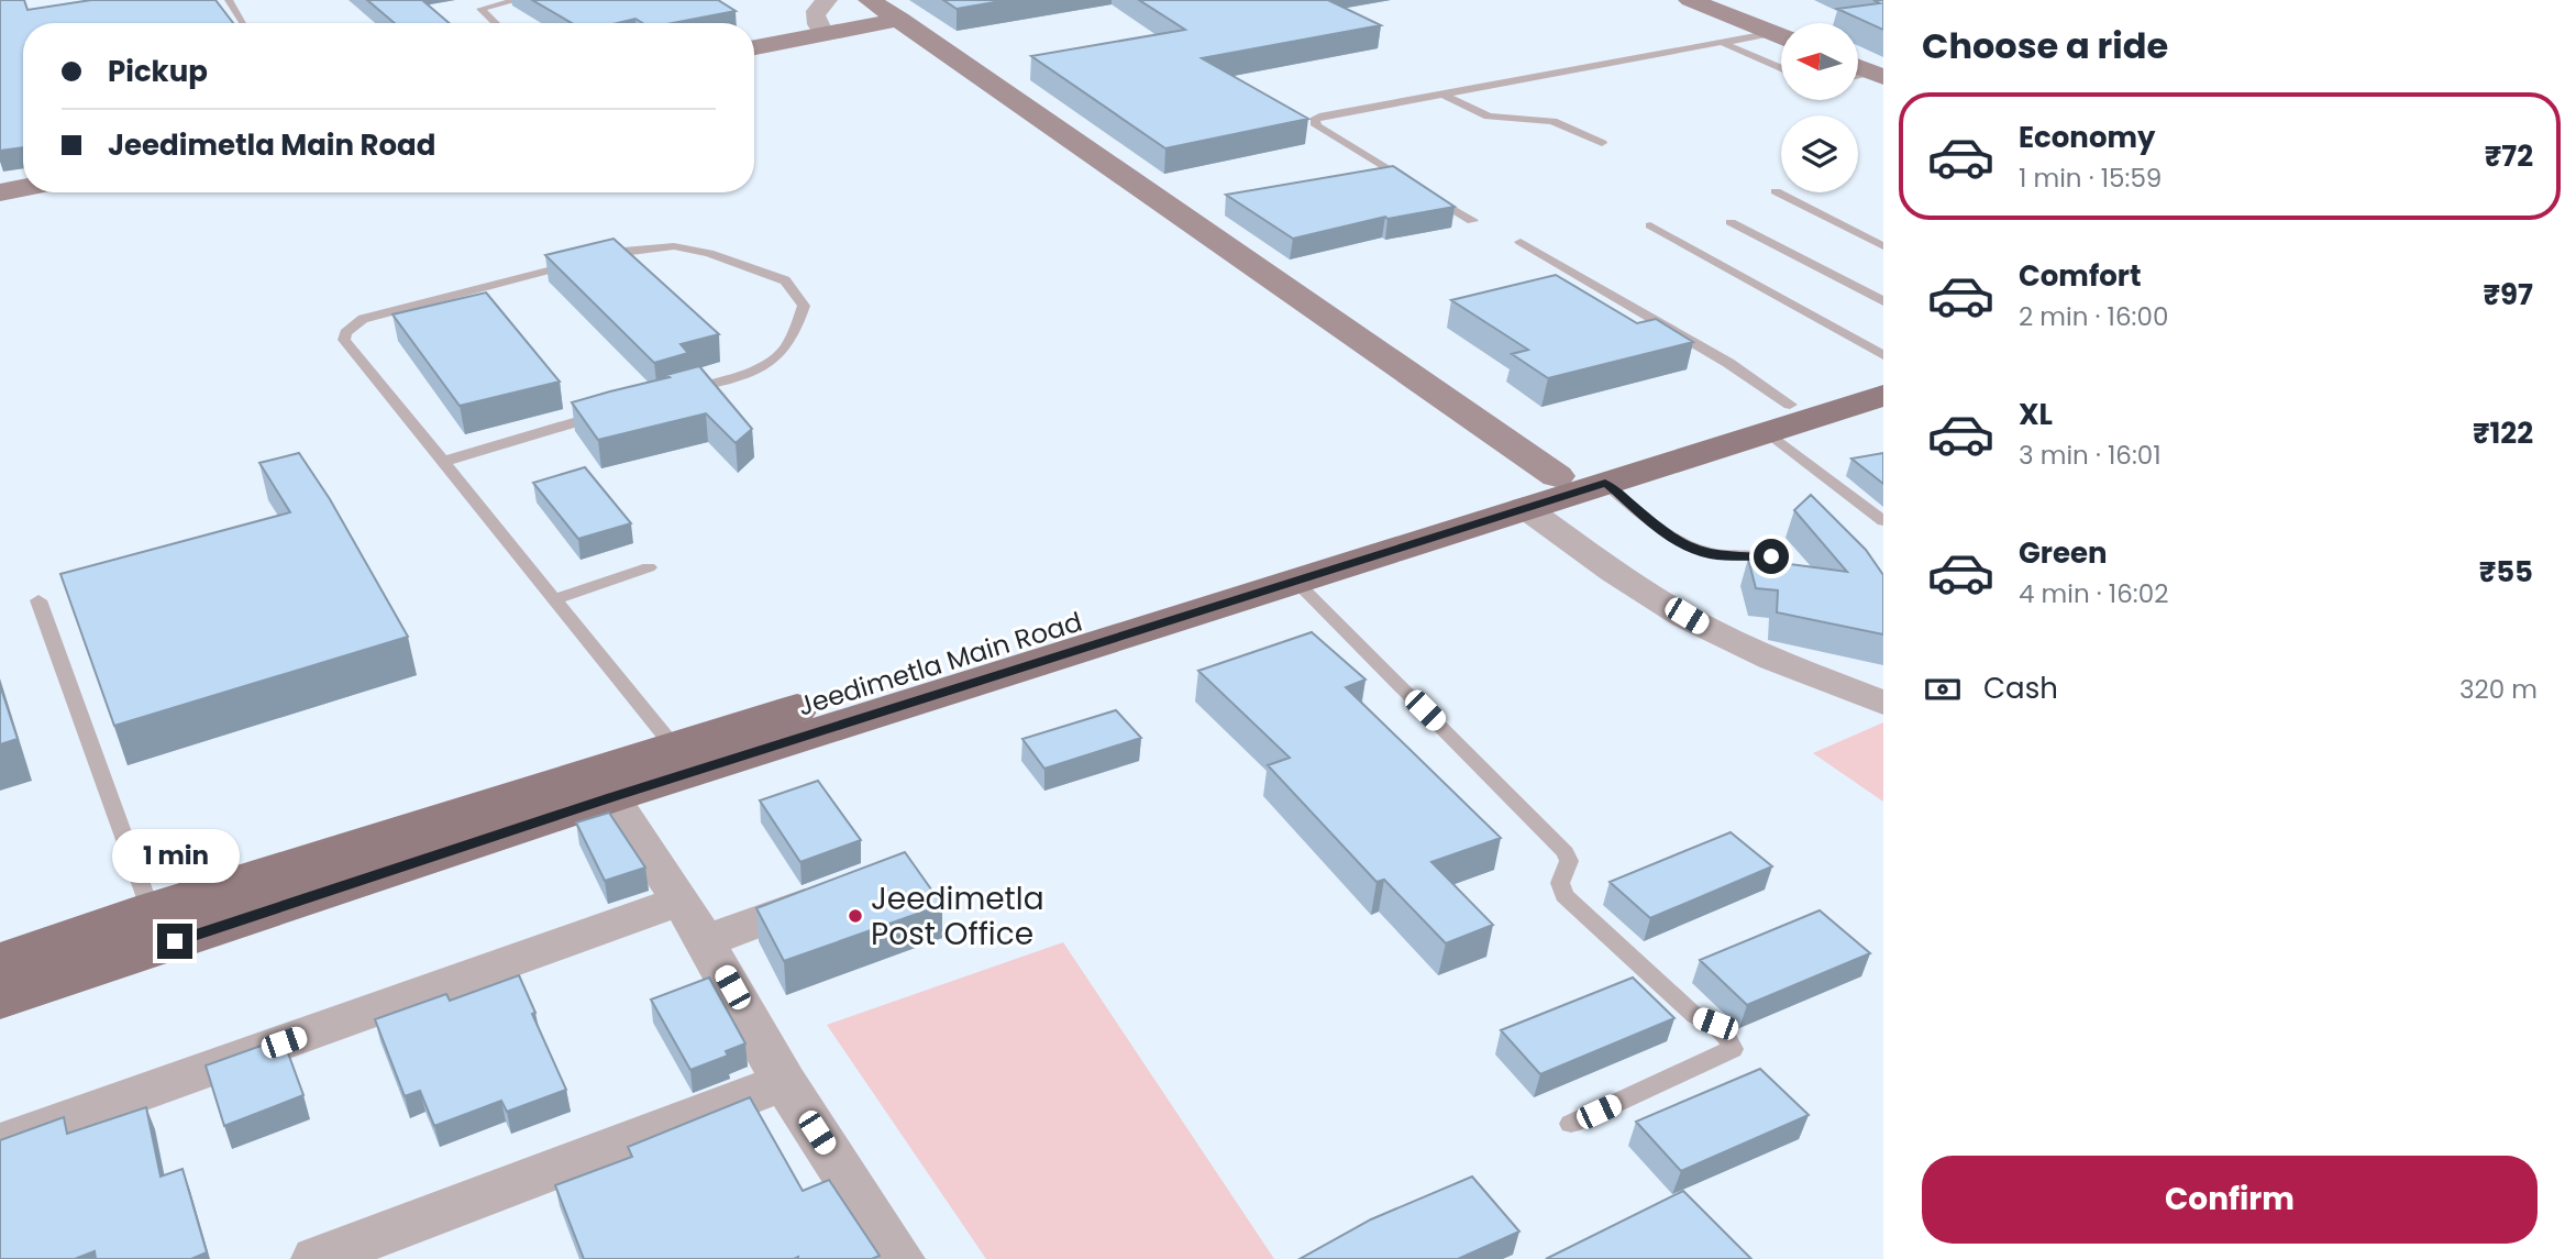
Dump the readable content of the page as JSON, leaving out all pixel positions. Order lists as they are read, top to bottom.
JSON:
{
  "streets": {
    "main road": ["Jeedimetla Main Road"]
  },
  "places": ["Jeedimetla Post Office"],
  "north": "left",
  "page": {
    "heading": "Choose a ride",
    "banner": ["Pickup", "Jeedimetla Main Road"],
    "list": [
      {
        "name": "Economy",
        "note": "1 min · 15:59",
        "value": "₹72"
      },
      {
        "name": "Comfort",
        "note": "2 min · 16:00",
        "value": "₹97"
      },
      {
        "name": "XL",
        "note": "3 min · 16:01",
        "value": "₹122"
      },
      {
        "name": "Green",
        "note": "4 min · 16:02",
        "value": "₹55"
      }
    ],
    "pay": ["Cash", "320 m"],
    "bubble": "1 min",
    "buttons": "Confirm"
  }
}
